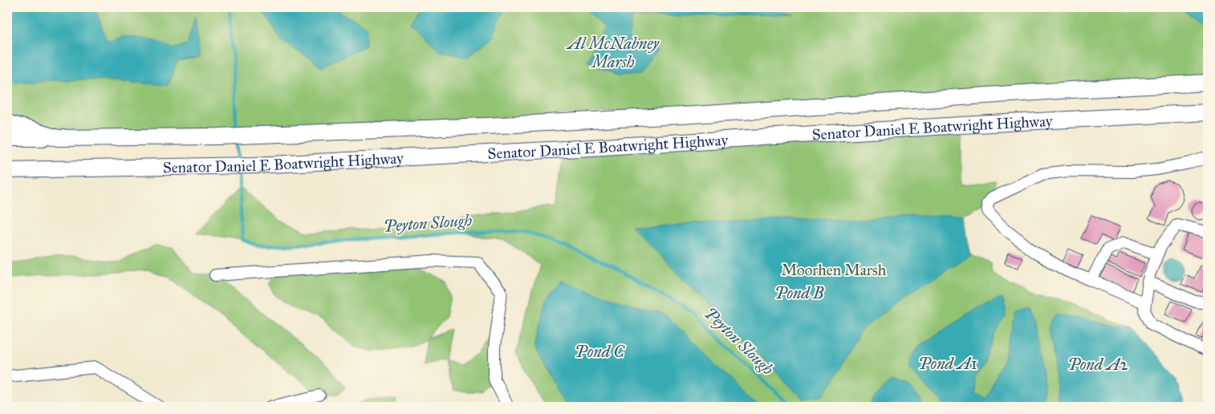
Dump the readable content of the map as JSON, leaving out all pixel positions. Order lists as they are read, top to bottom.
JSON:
{
  "streets": {
    "highway": ["Senator Daniel E Boatwright Highway"]
  },
  "water": [
    "Al McNabney Marsh",
    "Peyton Slough",
    "Pond B",
    "Pond C",
    "Pond A1",
    "Pond A2"
  ],
  "parks": ["Moorhen Marsh"]
}
